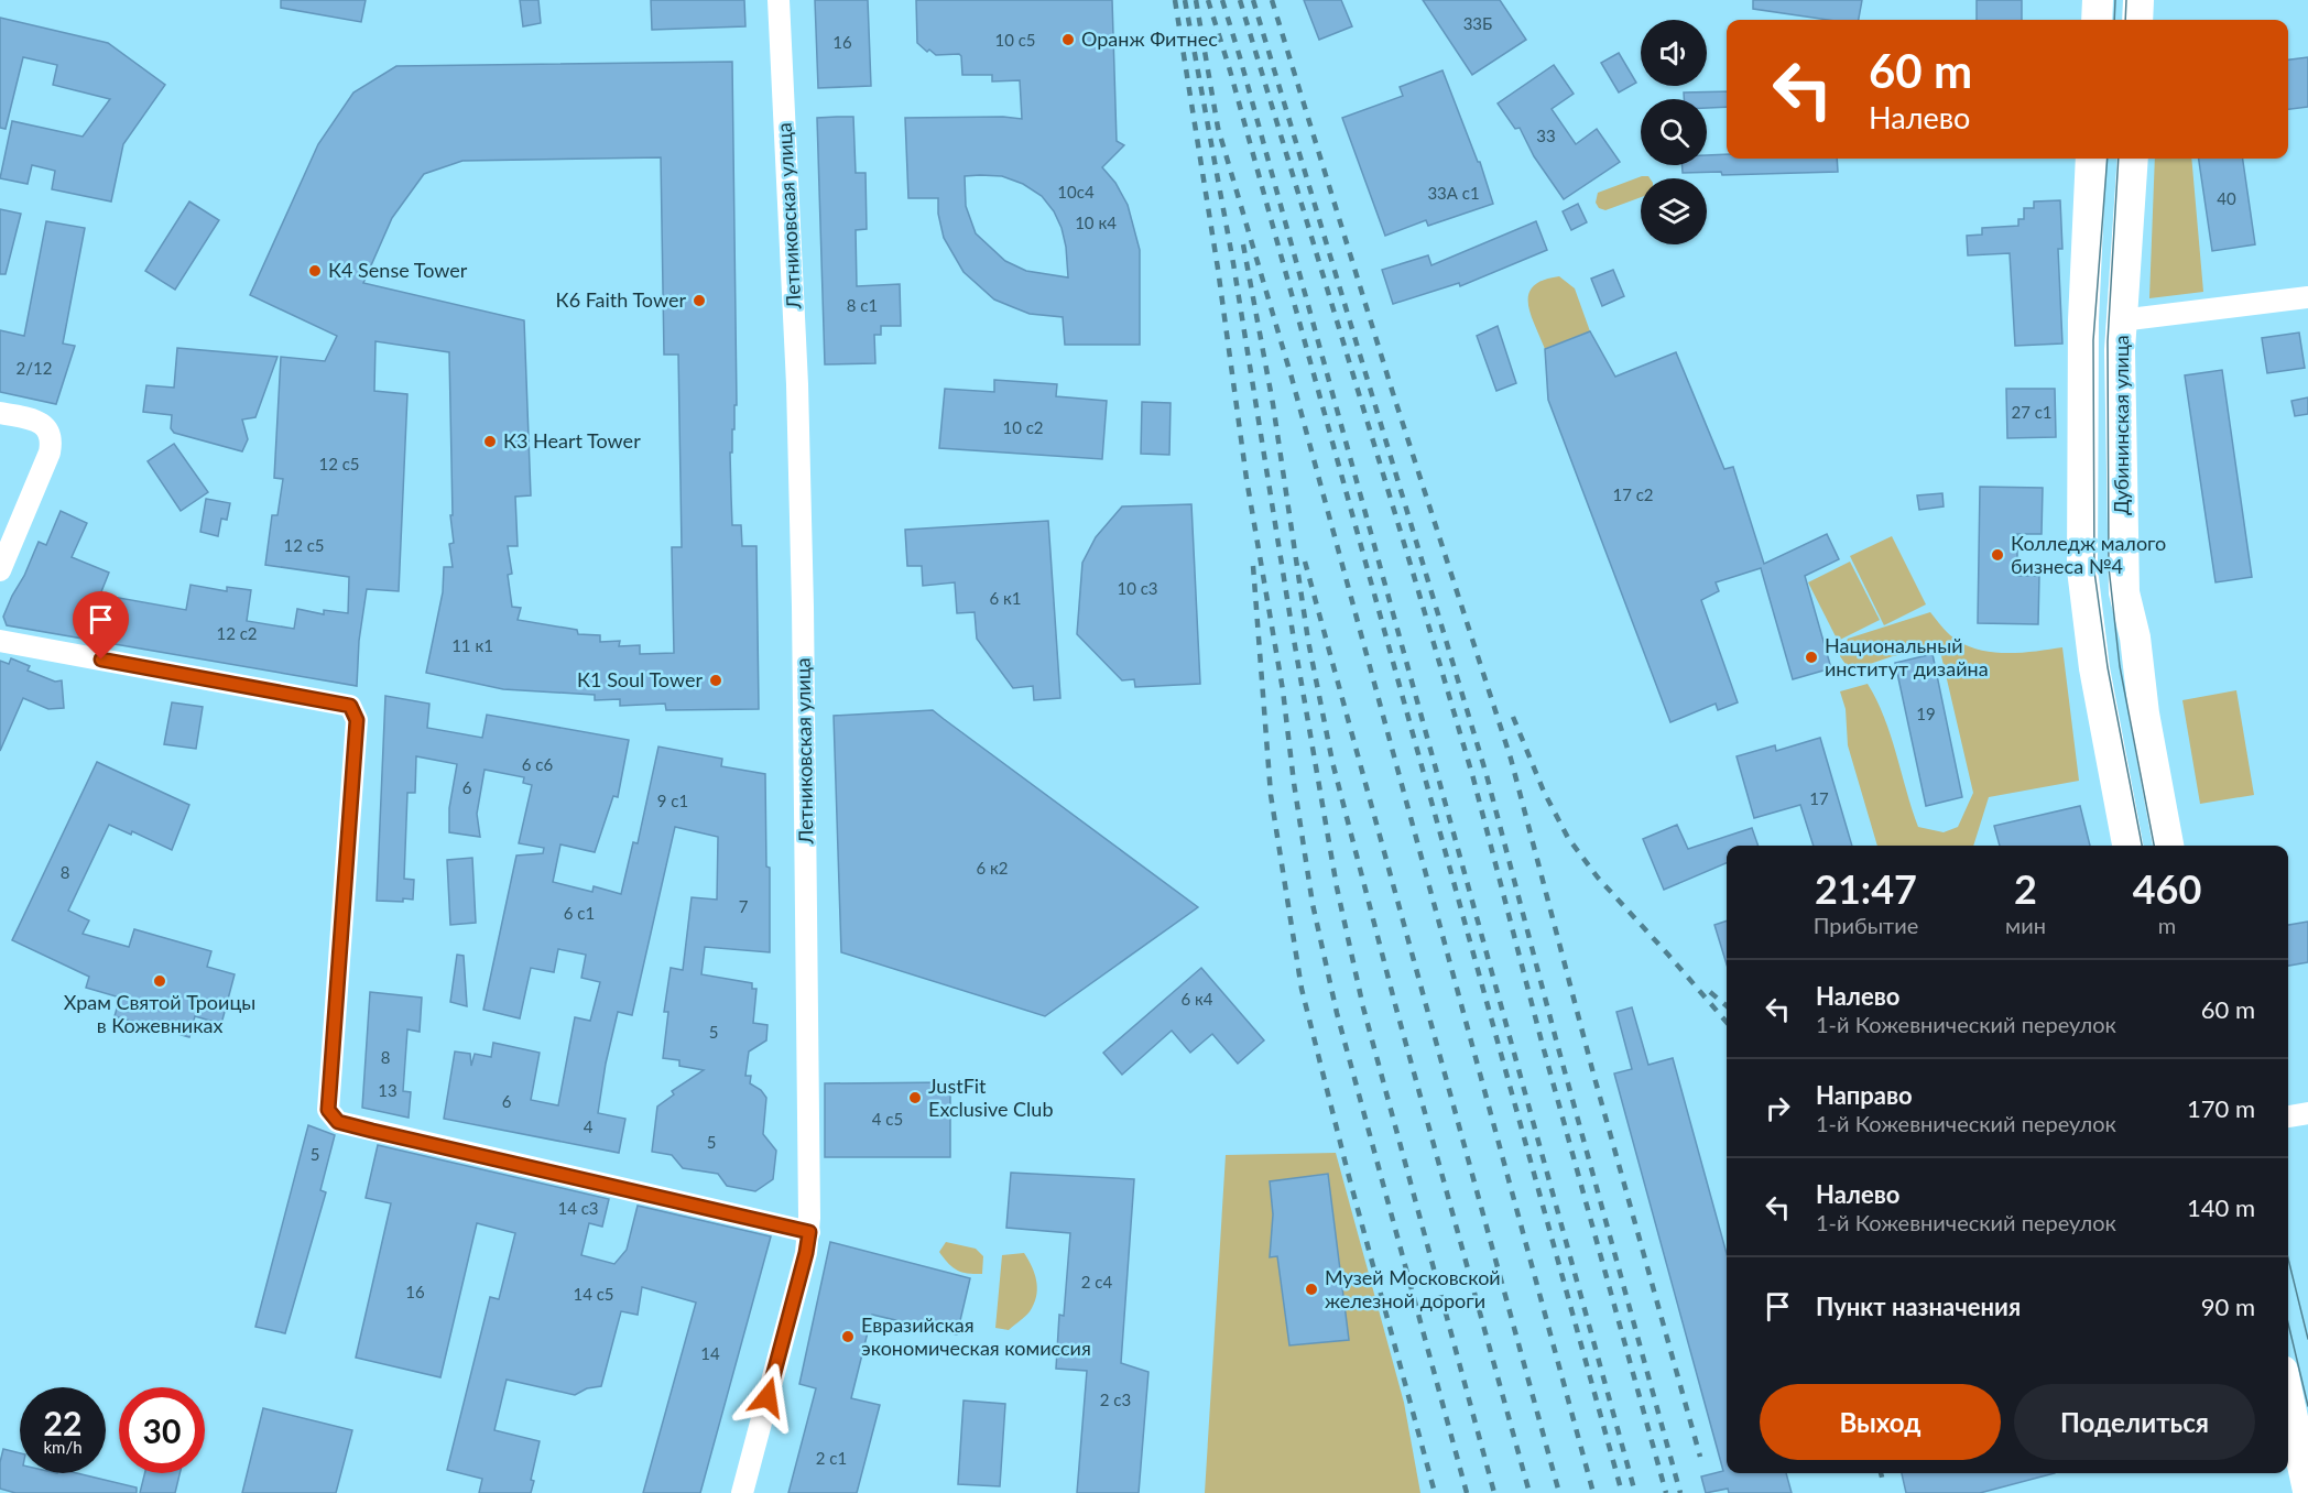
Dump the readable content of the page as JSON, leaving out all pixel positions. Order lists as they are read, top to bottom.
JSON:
{
  "streets": {
    "main road": ["Дубининская улица"],
    "street": ["Летниковская улица"]
  },
  "places": [
    "Оранж Фитнес",
    "К4 Sense Tower",
    "К6 Faith Tower",
    "К3 Heart Tower",
    "Колледж малого бизнеса №4",
    "Национальный институт дизайна",
    "К1 Soul Tower",
    "Храм Святой Троицы в Кожевниках",
    "JustFit Exclusive Club",
    "Музей Московской железной дороги",
    "Евразийская экономическая комиссия"
  ],
  "house_numbers": [
    "33Б",
    "10 с5",
    "16",
    "33",
    "10с4",
    "33А с1",
    "40",
    "10 к4",
    "8 с1",
    "2/12",
    "27 с1",
    "10 с2",
    "12 с5",
    "17 с2",
    "12 с5",
    "10 с3",
    "6 к1",
    "12 с2",
    "11 к1",
    "19",
    "6 с6",
    "6",
    "17",
    "9 с1",
    "6 к2",
    "8",
    "7",
    "6 с1",
    "6 к4",
    "5",
    "8",
    "13",
    "6",
    "4 с5",
    "4",
    "5",
    "5",
    "14 с3",
    "2 с4",
    "16",
    "14 с5",
    "14",
    "2 с3",
    "2 с1"
  ],
  "page": {
    "turn": ["60 m", "Налево"],
    "eta": [
      "21:47",
      "Прибытие",
      "2",
      "мин",
      "460",
      "m"
    ],
    "list": [
      {
        "name": "Налево",
        "note": "1-й Кожевнический переулок",
        "value": "60 m"
      },
      {
        "name": "Направо",
        "note": "1-й Кожевнический переулок",
        "value": "170 m"
      },
      {
        "name": "Налево",
        "note": "1-й Кожевнический переулок",
        "value": "140 m"
      },
      {
        "name": "Пункт назначения",
        "value": "90 m"
      }
    ],
    "buttons": ["Выход", "Поделиться"],
    "speed": "22 km/h",
    "limit": "30"
  }
}
